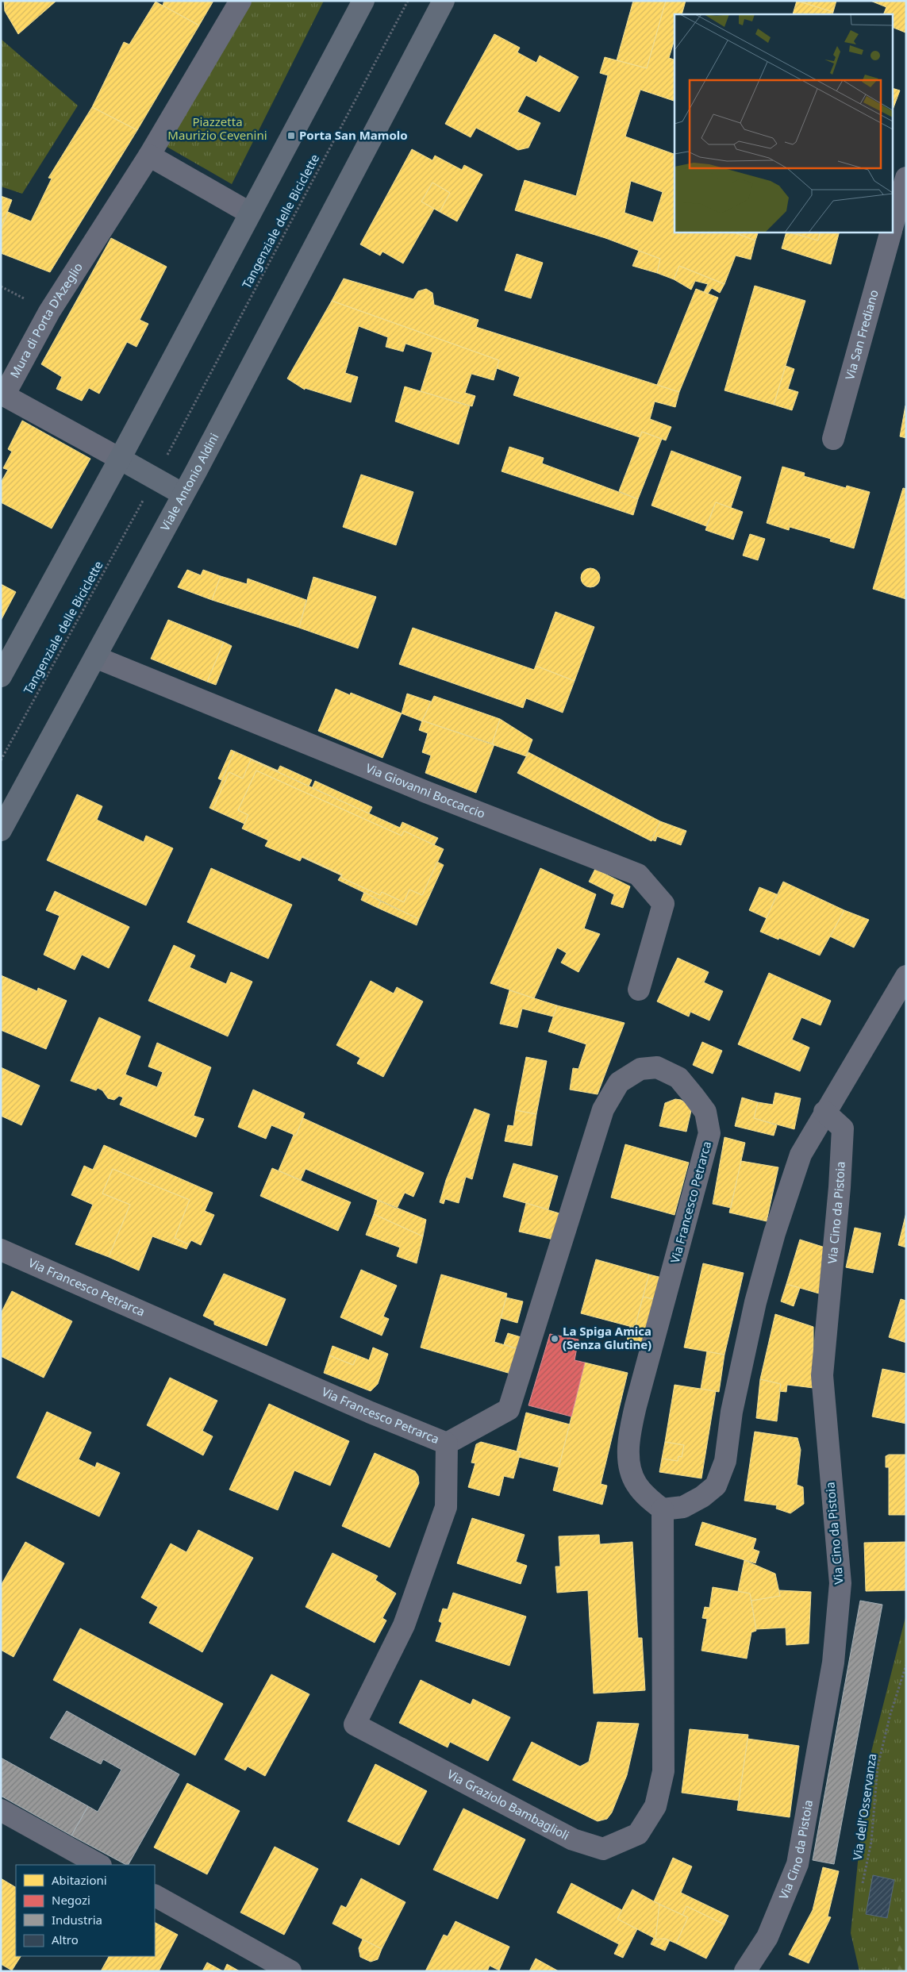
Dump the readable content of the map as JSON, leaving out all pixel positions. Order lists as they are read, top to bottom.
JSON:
{
  "streets": {
    "main road": ["Viale Antonio Aldini"],
    "street": [
      "Mura di Porta D'Azeglio",
      "Via San Frediano",
      "Via Giovanni Boccaccio",
      "Via Francesco Petrarca",
      "Via Cino da Pistoia",
      "Via Graziolo Bambaglioli"
    ],
    "path": ["Tangenziale delle Biciclette", "Via dell'Osservanza"]
  },
  "crossings": [
    ["Viale Antonio Aldini", "Via Giovanni Boccaccio"],
    ["Via Francesco Petrarca", "Via Graziolo Bambaglioli"]
  ],
  "parks": ["Piazzetta Maurizio Cevenini"],
  "places": {
    "transit": ["Porta San Mamolo"],
    "other": ["La Spiga Amica (Senza Glutine)"]
  },
  "legend": [
    "Abitazioni",
    "Negozi",
    "Industria",
    "Altro"
  ]
}
